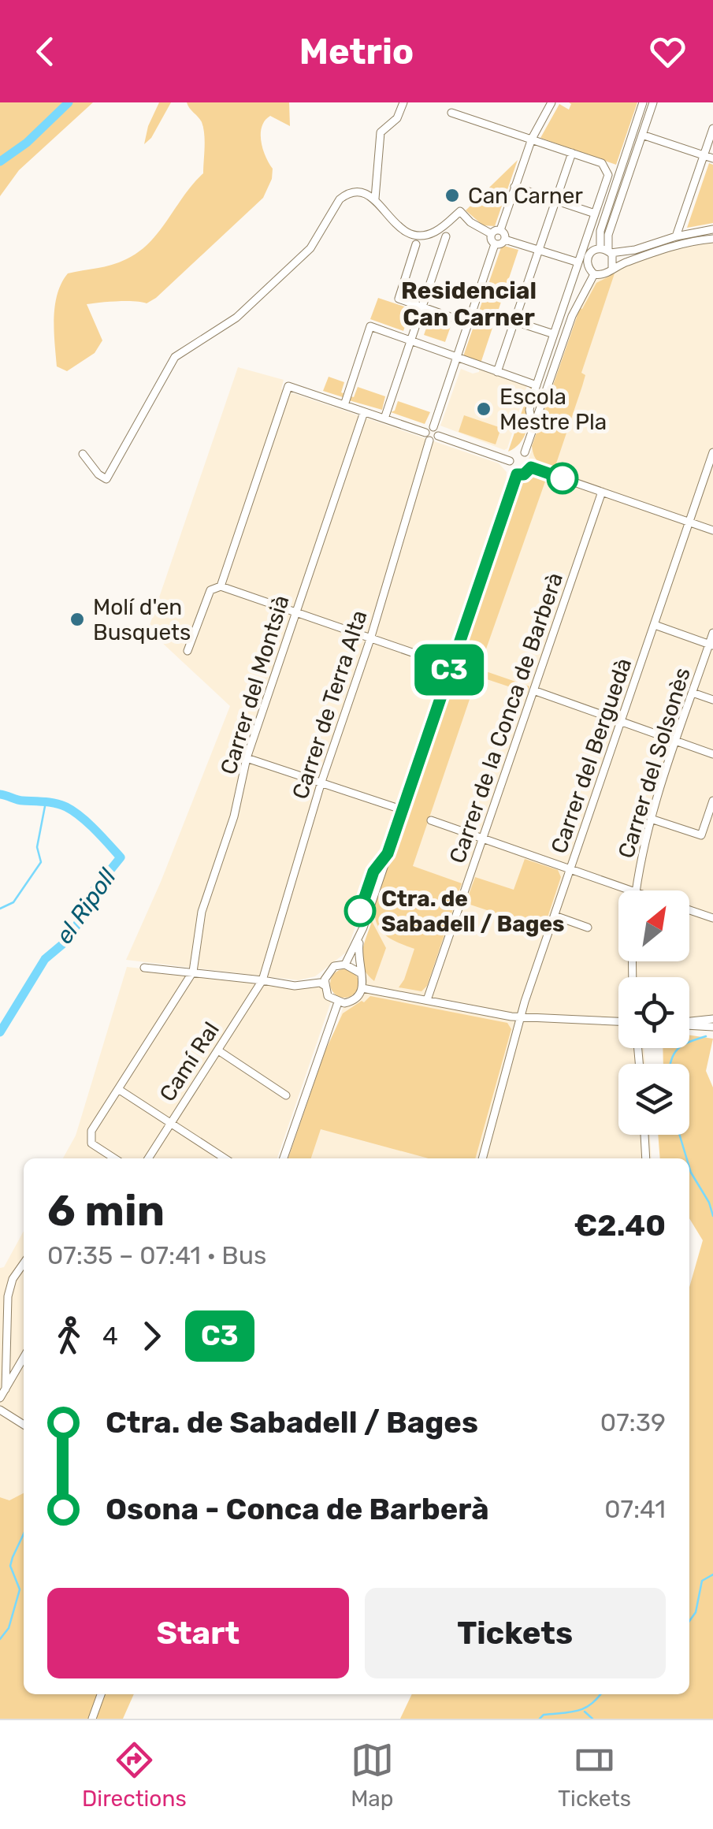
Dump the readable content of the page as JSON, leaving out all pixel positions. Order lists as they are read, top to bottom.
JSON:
{
  "streets": {
    "street": [
      "Carrer del Montsià",
      "Carrer de Terra Alta",
      "Carrer de la Conca de Barberà",
      "Carrer del Berguedà",
      "Carrer del Solsonès",
      "Camí Ral"
    ]
  },
  "crossings": [
    ["Carrer de Terra Alta", "Camí Ral"]
  ],
  "districts": ["Residencial Can Carner"],
  "water": ["el Ripoll"],
  "places": [
    "Can Carner",
    "Escola Mestre Pla",
    "Molí d'en Busquets",
    "Ctra. de Sabadell / Bages"
  ],
  "lines": ["bus line C3"],
  "north": "top right",
  "page": {
    "header": "Metrio",
    "on_map": "C3",
    "heading": ["6 min", "07:35 – 07:41 · Bus", "€2.40"],
    "legs": ["4", "C3"],
    "list": [
      {
        "name": "Ctra. de Sabadell / Bages",
        "value": "07:39"
      },
      {
        "name": "Osona - Conca de Barberà",
        "value": "07:41"
      }
    ],
    "buttons": ["Start", "Tickets"],
    "tabs": ["Directions", "Map", "Tickets"]
  }
}
